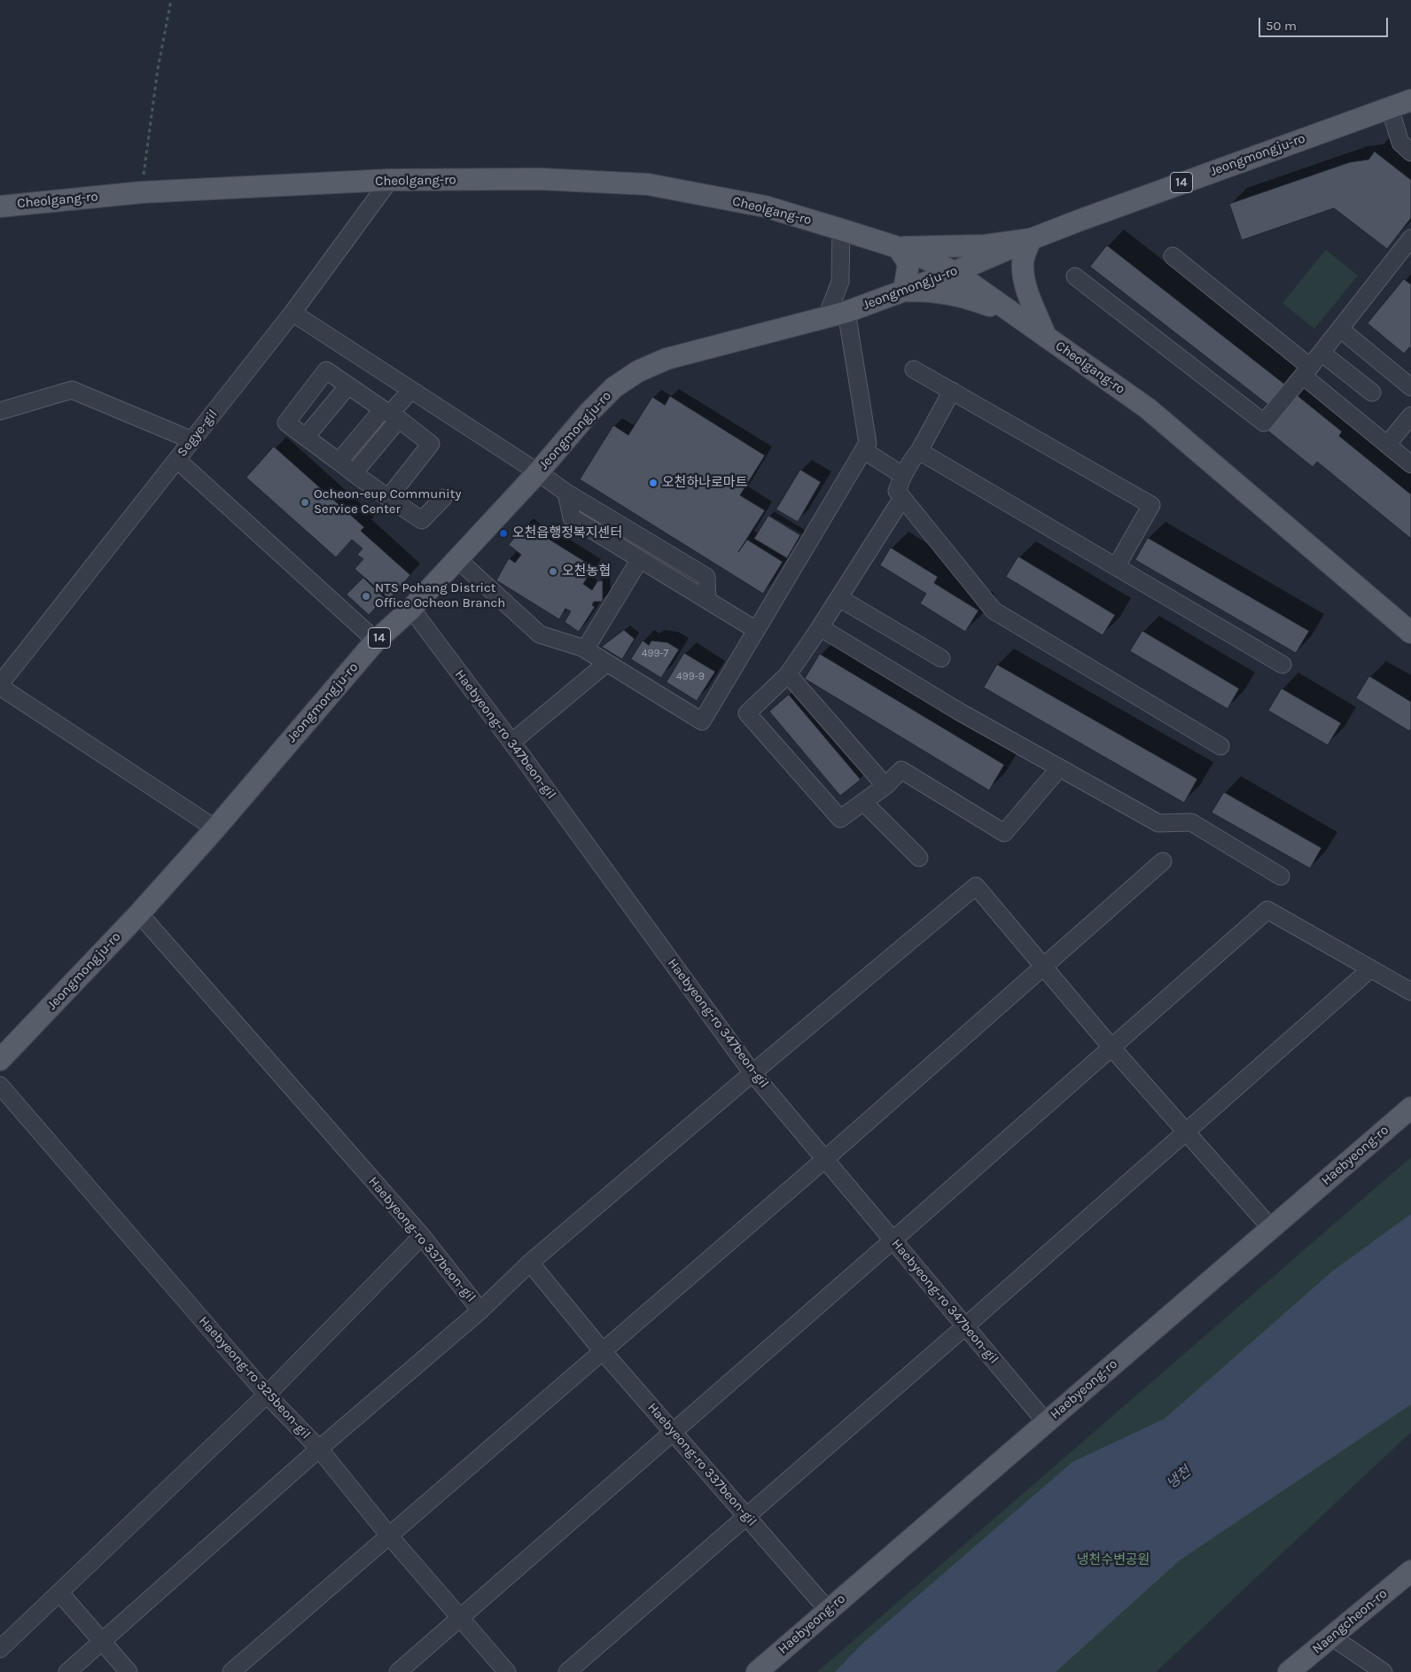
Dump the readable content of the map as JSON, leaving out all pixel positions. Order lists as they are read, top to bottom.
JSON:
{
  "streets": {
    "main road": [
      "Jeongmongju-ro",
      "Cheolgang-ro",
      "14",
      "Haebyeong-ro",
      "Naengcheon-ro"
    ],
    "street": [
      "Segye-gil",
      "Haebyeong-ro 347beon-gil",
      "Haebyeong-ro 337beon-gil",
      "Haebyeong-ro 325beon-gil"
    ]
  },
  "crossings": [
    ["Jeongmongju-ro", "Cheolgang-ro"],
    ["Jeongmongju-ro", "Haebyeong-ro 347beon-gil"],
    ["Jeongmongju-ro", "Haebyeong-ro 337beon-gil"],
    ["Cheolgang-ro", "Segye-gil"],
    ["Haebyeong-ro 347beon-gil", "Haebyeong-ro"],
    ["Haebyeong-ro", "Haebyeong-ro 337beon-gil"]
  ],
  "water": ["냉천"],
  "parks": ["냉천수변공원"],
  "places": [
    "오천하나로마트",
    "Ocheon-eup Community Service Center",
    "오천읍행정복지센터",
    "오천농협",
    "NTS Pohang District Office Ocheon Branch"
  ],
  "house_numbers": ["499-7", "499-9"],
  "scale_bar": "50 m"
}
